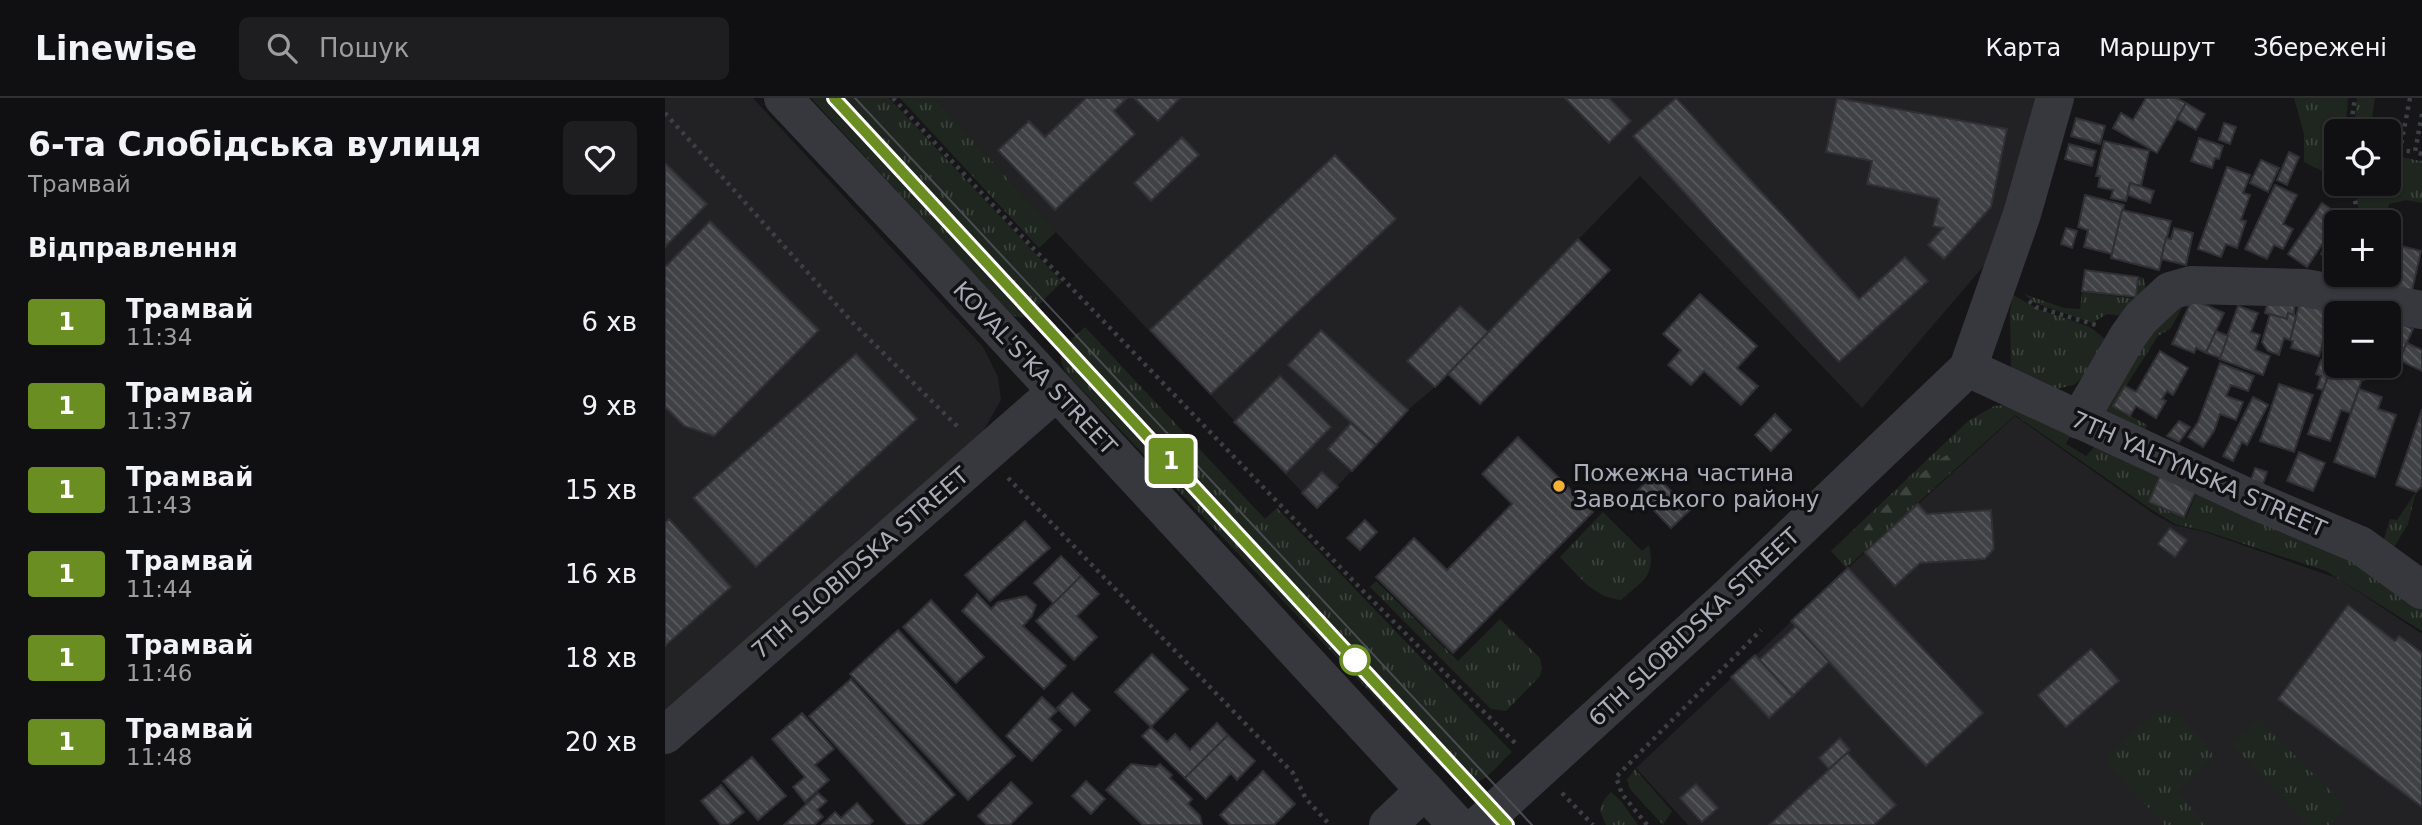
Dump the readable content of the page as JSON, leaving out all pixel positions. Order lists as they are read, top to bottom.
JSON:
{
  "streets": {
    "street": [
      "KOVAL'S'KA STREET",
      "7TH YALTYNSKA STREET",
      "7TH SLOBIDSKA STREET",
      "6TH SLOBIDSKA STREET"
    ]
  },
  "crossings": [
    ["KOVAL'S'KA STREET", "7TH SLOBIDSKA STREET"],
    ["7TH YALTYNSKA STREET", "6TH SLOBIDSKA STREET"]
  ],
  "places": ["Пожежна частина Заводського району"],
  "lines": ["tram line 1"],
  "page": {
    "header": "Linewise",
    "search": "Пошук",
    "nav": ["Карта", "Маршрут", "Збережені"],
    "heading": [
      ["6-та Слобідська вулиця", "Трамвай"],
      "Відправлення"
    ],
    "on_map": "1",
    "map_buttons": ["+", "−"],
    "list": [
      {
        "mark": "1",
        "name": "Трамвай",
        "note": "11:34",
        "value": "6 хв"
      },
      {
        "mark": "1",
        "name": "Трамвай",
        "note": "11:37",
        "value": "9 хв"
      },
      {
        "mark": "1",
        "name": "Трамвай",
        "note": "11:43",
        "value": "15 хв"
      },
      {
        "mark": "1",
        "name": "Трамвай",
        "note": "11:44",
        "value": "16 хв"
      },
      {
        "mark": "1",
        "name": "Трамвай",
        "note": "11:46",
        "value": "18 хв"
      },
      {
        "mark": "1",
        "name": "Трамвай",
        "note": "11:48",
        "value": "20 хв"
      }
    ]
  }
}
